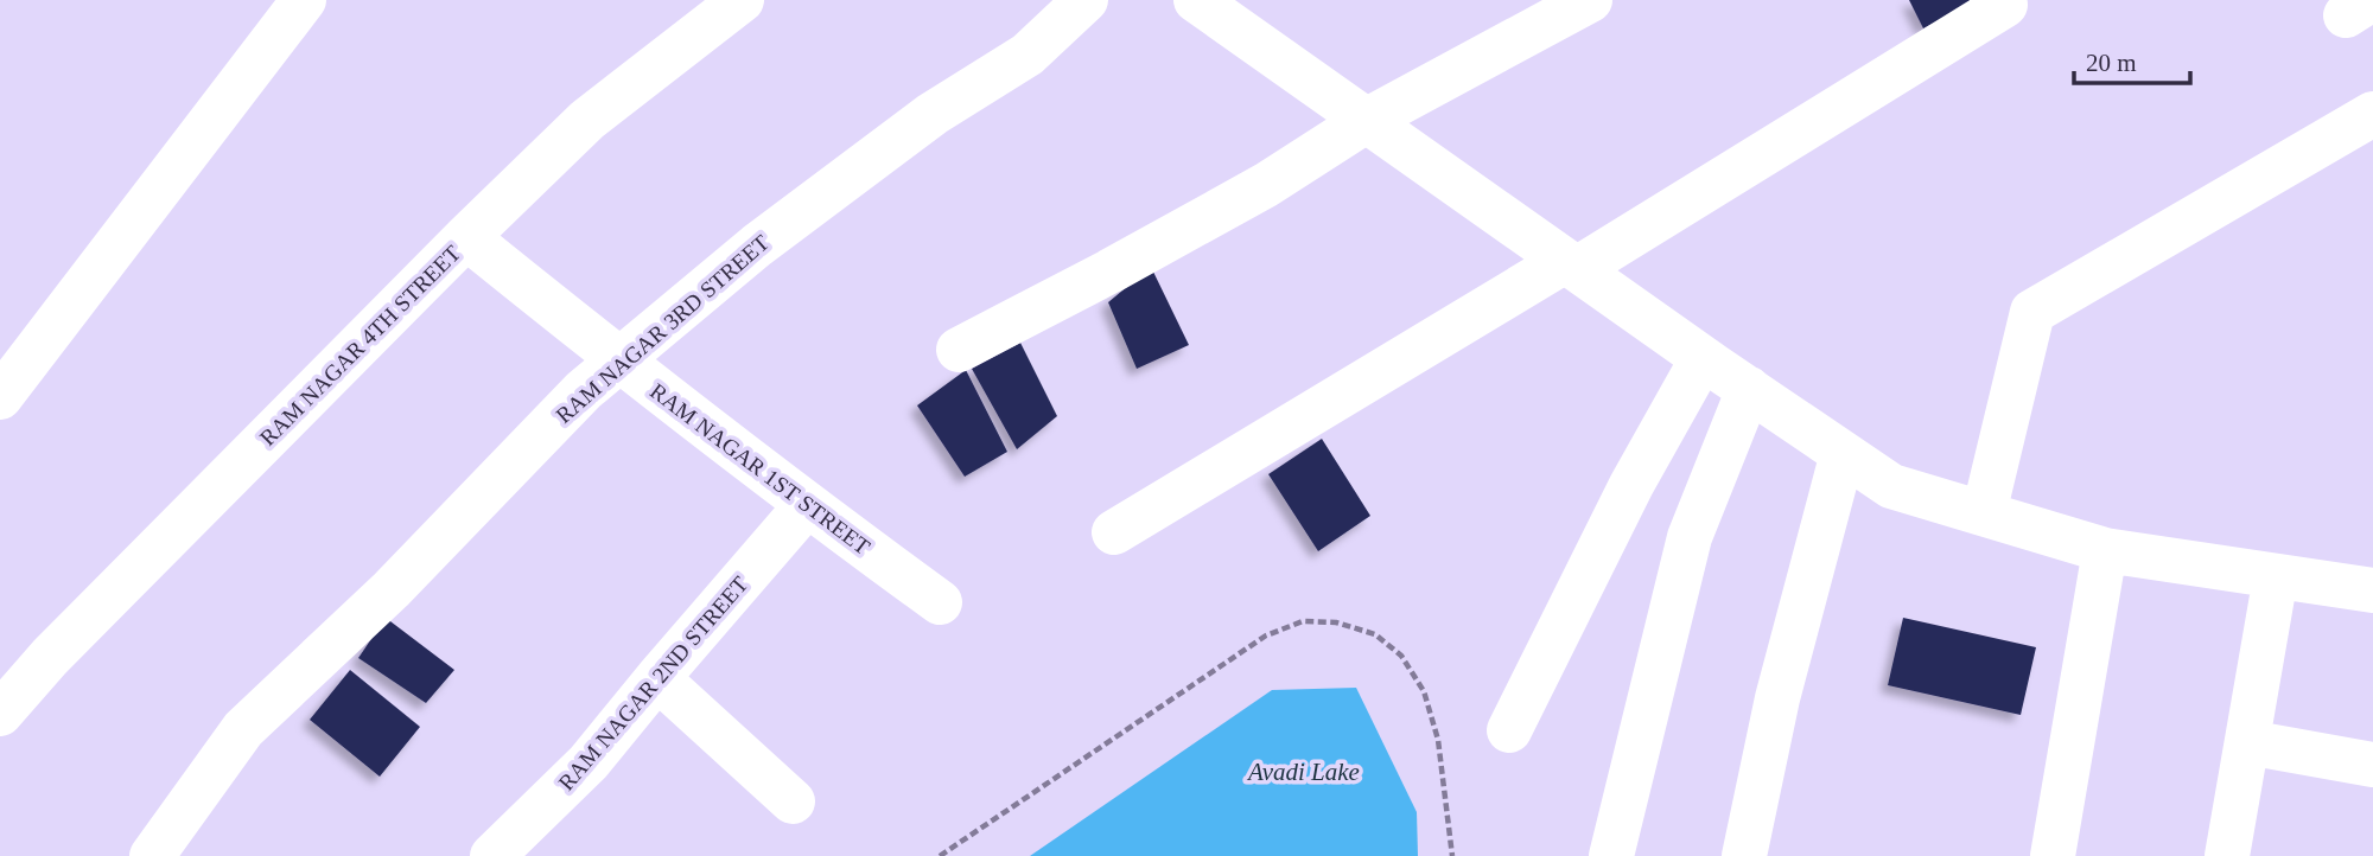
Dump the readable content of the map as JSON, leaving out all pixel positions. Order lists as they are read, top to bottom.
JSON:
{
  "streets": {
    "street": [
      "RAM NAGAR 3RD STREET",
      "RAM NAGAR 4TH STREET",
      "RAM NAGAR 1ST STREET",
      "RAM NAGAR 2ND STREET"
    ]
  },
  "crossings": [
    ["RAM NAGAR 3RD STREET", "RAM NAGAR 1ST STREET"],
    ["RAM NAGAR 4TH STREET", "RAM NAGAR 1ST STREET"],
    ["RAM NAGAR 1ST STREET", "RAM NAGAR 2ND STREET"]
  ],
  "water": ["Avadi Lake"],
  "scale_bar": "20 m"
}
